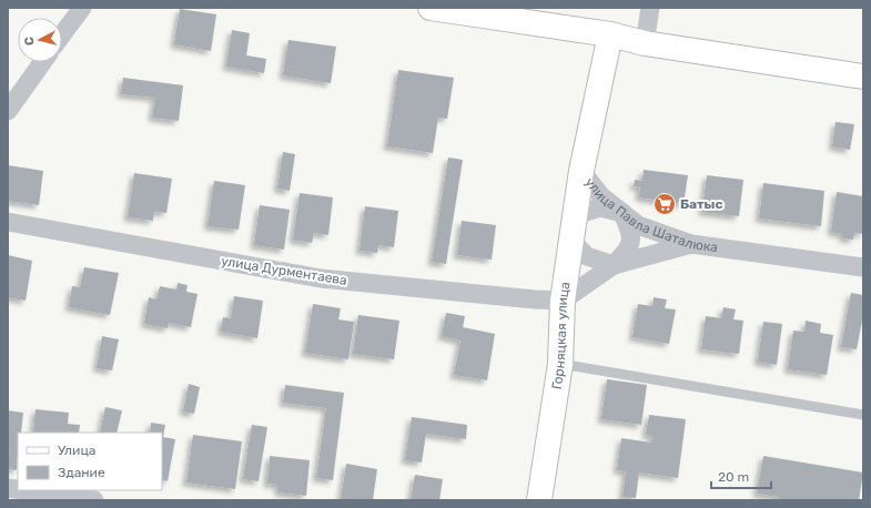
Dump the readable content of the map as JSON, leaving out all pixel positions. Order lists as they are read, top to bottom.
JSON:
{
  "streets": {
    "street": ["улица Павла Шаталюка", "улица Дурментаева", "Горняцкая улица"]
  },
  "crossings": [
    ["улица Павла Шаталюка", "Горняцкая улица"],
    ["улица Дурментаева", "Горняцкая улица"]
  ],
  "places": {
    "supermarket": ["Батыс"]
  },
  "legend": ["Улица", "Здание"],
  "scale_bar": "20 m",
  "north": "left"
}
